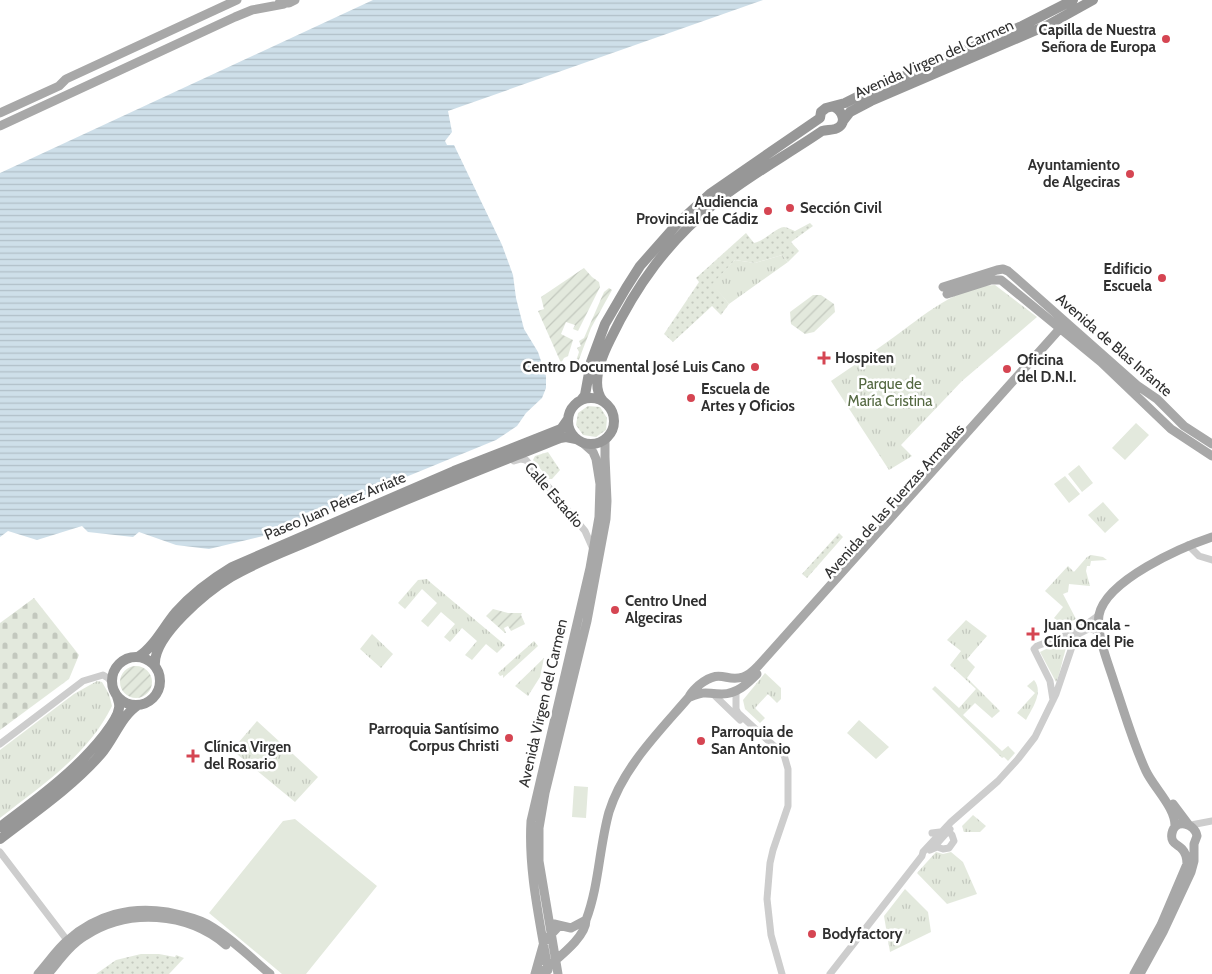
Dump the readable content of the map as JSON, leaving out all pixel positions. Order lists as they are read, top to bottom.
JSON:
{
  "streets": {
    "highway": ["Avenida Virgen del Carmen", "Paseo Juan Pérez Arriate"],
    "main road": ["Avenida de Blas Infante", "Avenida de las Fuerzas Armadas"],
    "street": ["Calle Estadio"]
  },
  "crossings": [
    ["Avenida Virgen del Carmen", "Calle Estadio"],
    ["Avenida Virgen del Carmen", "Paseo Juan Pérez Arriate"],
    ["Avenida de Blas Infante", "Avenida de las Fuerzas Armadas"],
    ["Calle Estadio", "Paseo Juan Pérez Arriate"]
  ],
  "parks": ["Parque de María Cristina"],
  "places": {
    "other": [
      "Capilla de Nuestra Señora de Europa",
      "Ayuntamiento de Algeciras",
      "Sección Civil",
      "Audiencia Provincial de Cádiz",
      "Edificio Escuela",
      "Centro Documental José Luis Cano",
      "Oficina del D.N.I.",
      "Escuela de Artes y Oficios",
      "Centro Uned Algeciras",
      "Parroquia Santísimo Corpus Christi",
      "Parroquia de San Antonio",
      "Bodyfactory"
    ],
    "health": ["Hospiten", "Juan Oncala - Clínica del Pie", "Clínica Virgen del Rosario"]
  }
}
